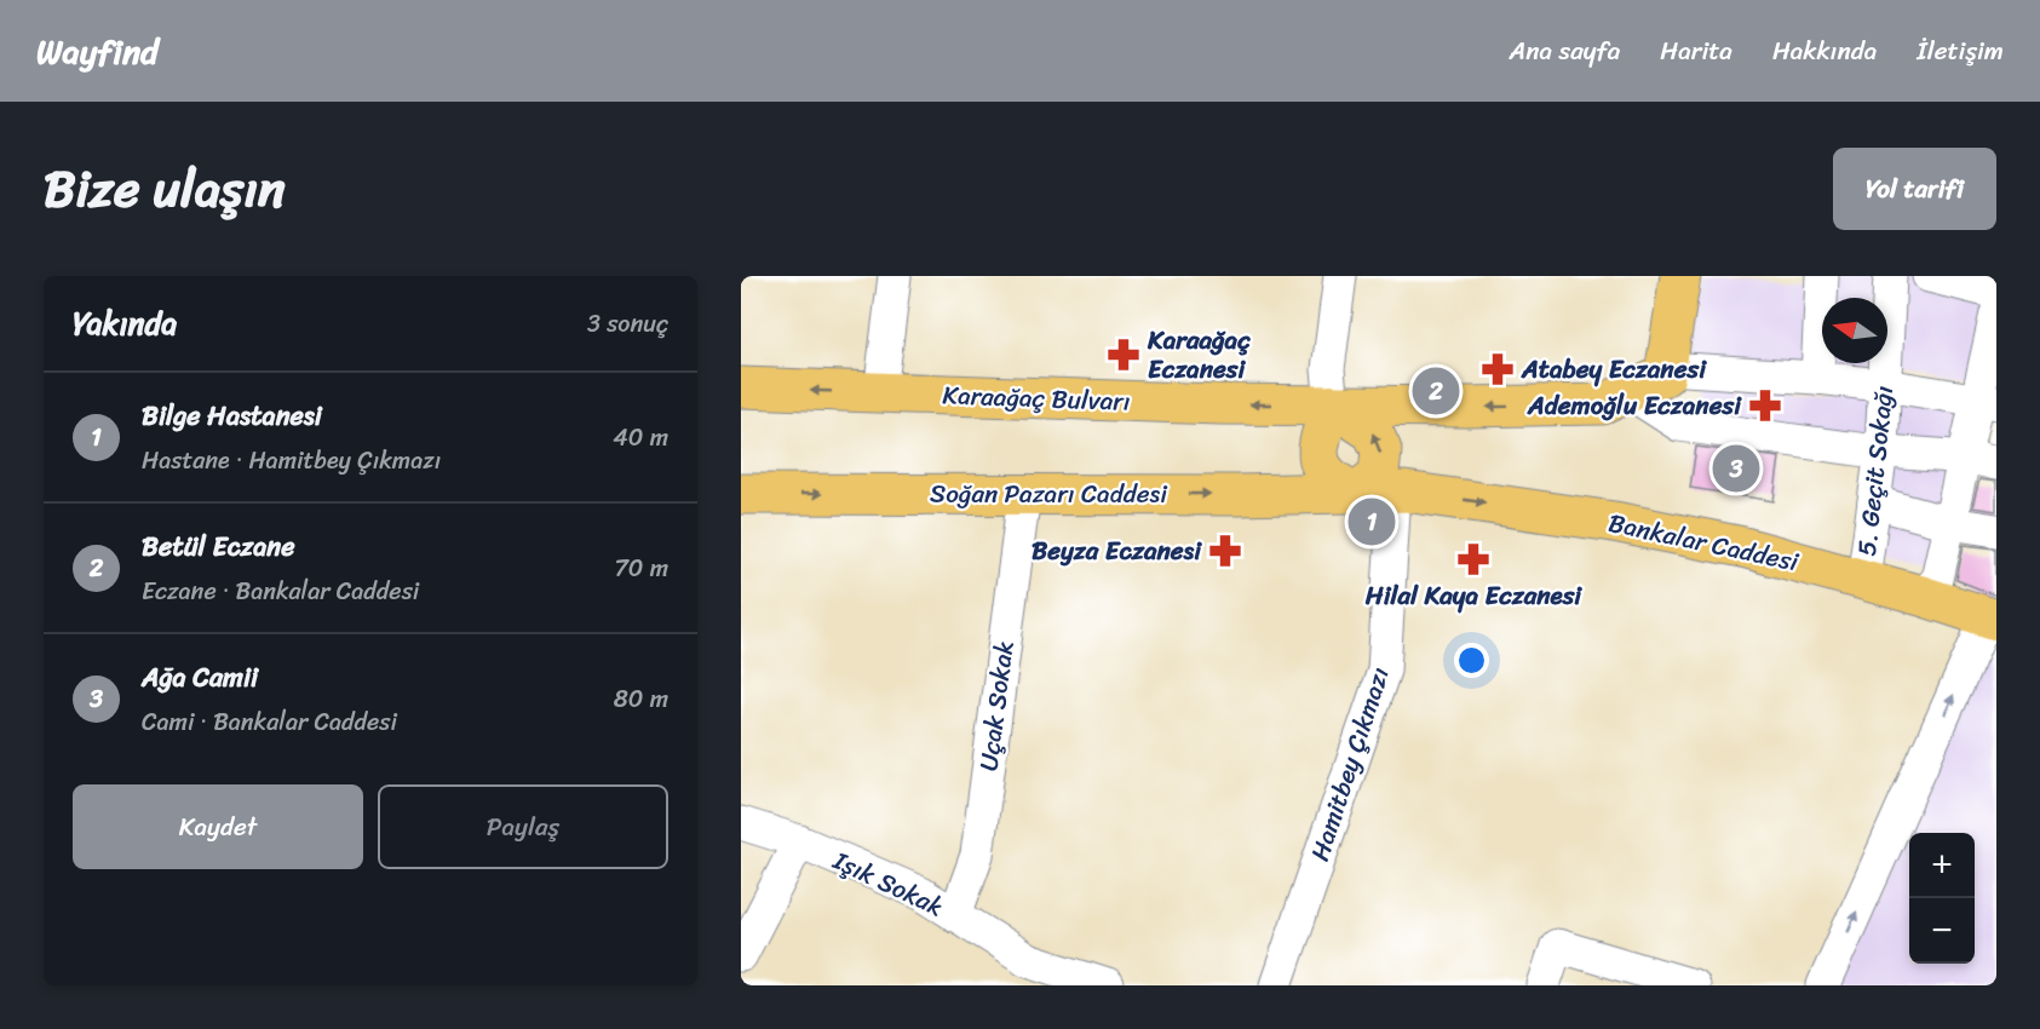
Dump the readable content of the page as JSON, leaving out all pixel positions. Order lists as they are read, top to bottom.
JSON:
{
  "streets": {
    "main road": ["Karaağaç Bulvarı", "Soğan Pazarı Caddesi", "Bankalar Caddesi"],
    "street": [
      "5. Geçit Sokağı",
      "Uçak Sokak",
      "Hamitbey Çıkmazı",
      "Işık Sokak"
    ]
  },
  "crossings": [
    ["5. Geçit Sokağı", "Bankalar Caddesi"],
    ["Soğan Pazarı Caddesi", "Bankalar Caddesi"],
    ["Soğan Pazarı Caddesi", "Uçak Sokak"],
    ["Soğan Pazarı Caddesi", "Hamitbey Çıkmazı"],
    ["Bankalar Caddesi", "Hamitbey Çıkmazı"],
    ["Uçak Sokak", "Işık Sokak"]
  ],
  "one_way": ["Karaağaç Bulvarı", "Soğan Pazarı Caddesi", "Bankalar Caddesi"],
  "places": {
    "pharmacy": [
      "Karaağaç Eczanesi",
      "Atabey Eczanesi",
      "Ademoğlu Eczanesi",
      "Beyza Eczanesi",
      "Hilal Kaya Eczanesi"
    ]
  },
  "north": "left",
  "page": {
    "header": "Wayfind",
    "nav": [
      "Ana sayfa",
      "Harita",
      "Hakkında",
      "İletişim"
    ],
    "title": "Bize ulaşın",
    "buttons": [
      "Yol tarifi",
      ["Kaydet", "Paylaş"]
    ],
    "heading": ["Yakında", "3 sonuç"],
    "pins": ["2", "3", "1"],
    "list": [
      {
        "mark": "1",
        "name": "Bilge Hastanesi",
        "note": "Hastane · Hamitbey Çıkmazı",
        "value": "40 m"
      },
      {
        "mark": "2",
        "name": "Betül Eczane",
        "note": "Eczane · Bankalar Caddesi",
        "value": "70 m"
      },
      {
        "mark": "3",
        "name": "Ağa Camii",
        "note": "Cami · Bankalar Caddesi",
        "value": "80 m"
      }
    ],
    "map_buttons": ["+", "−"]
  }
}
